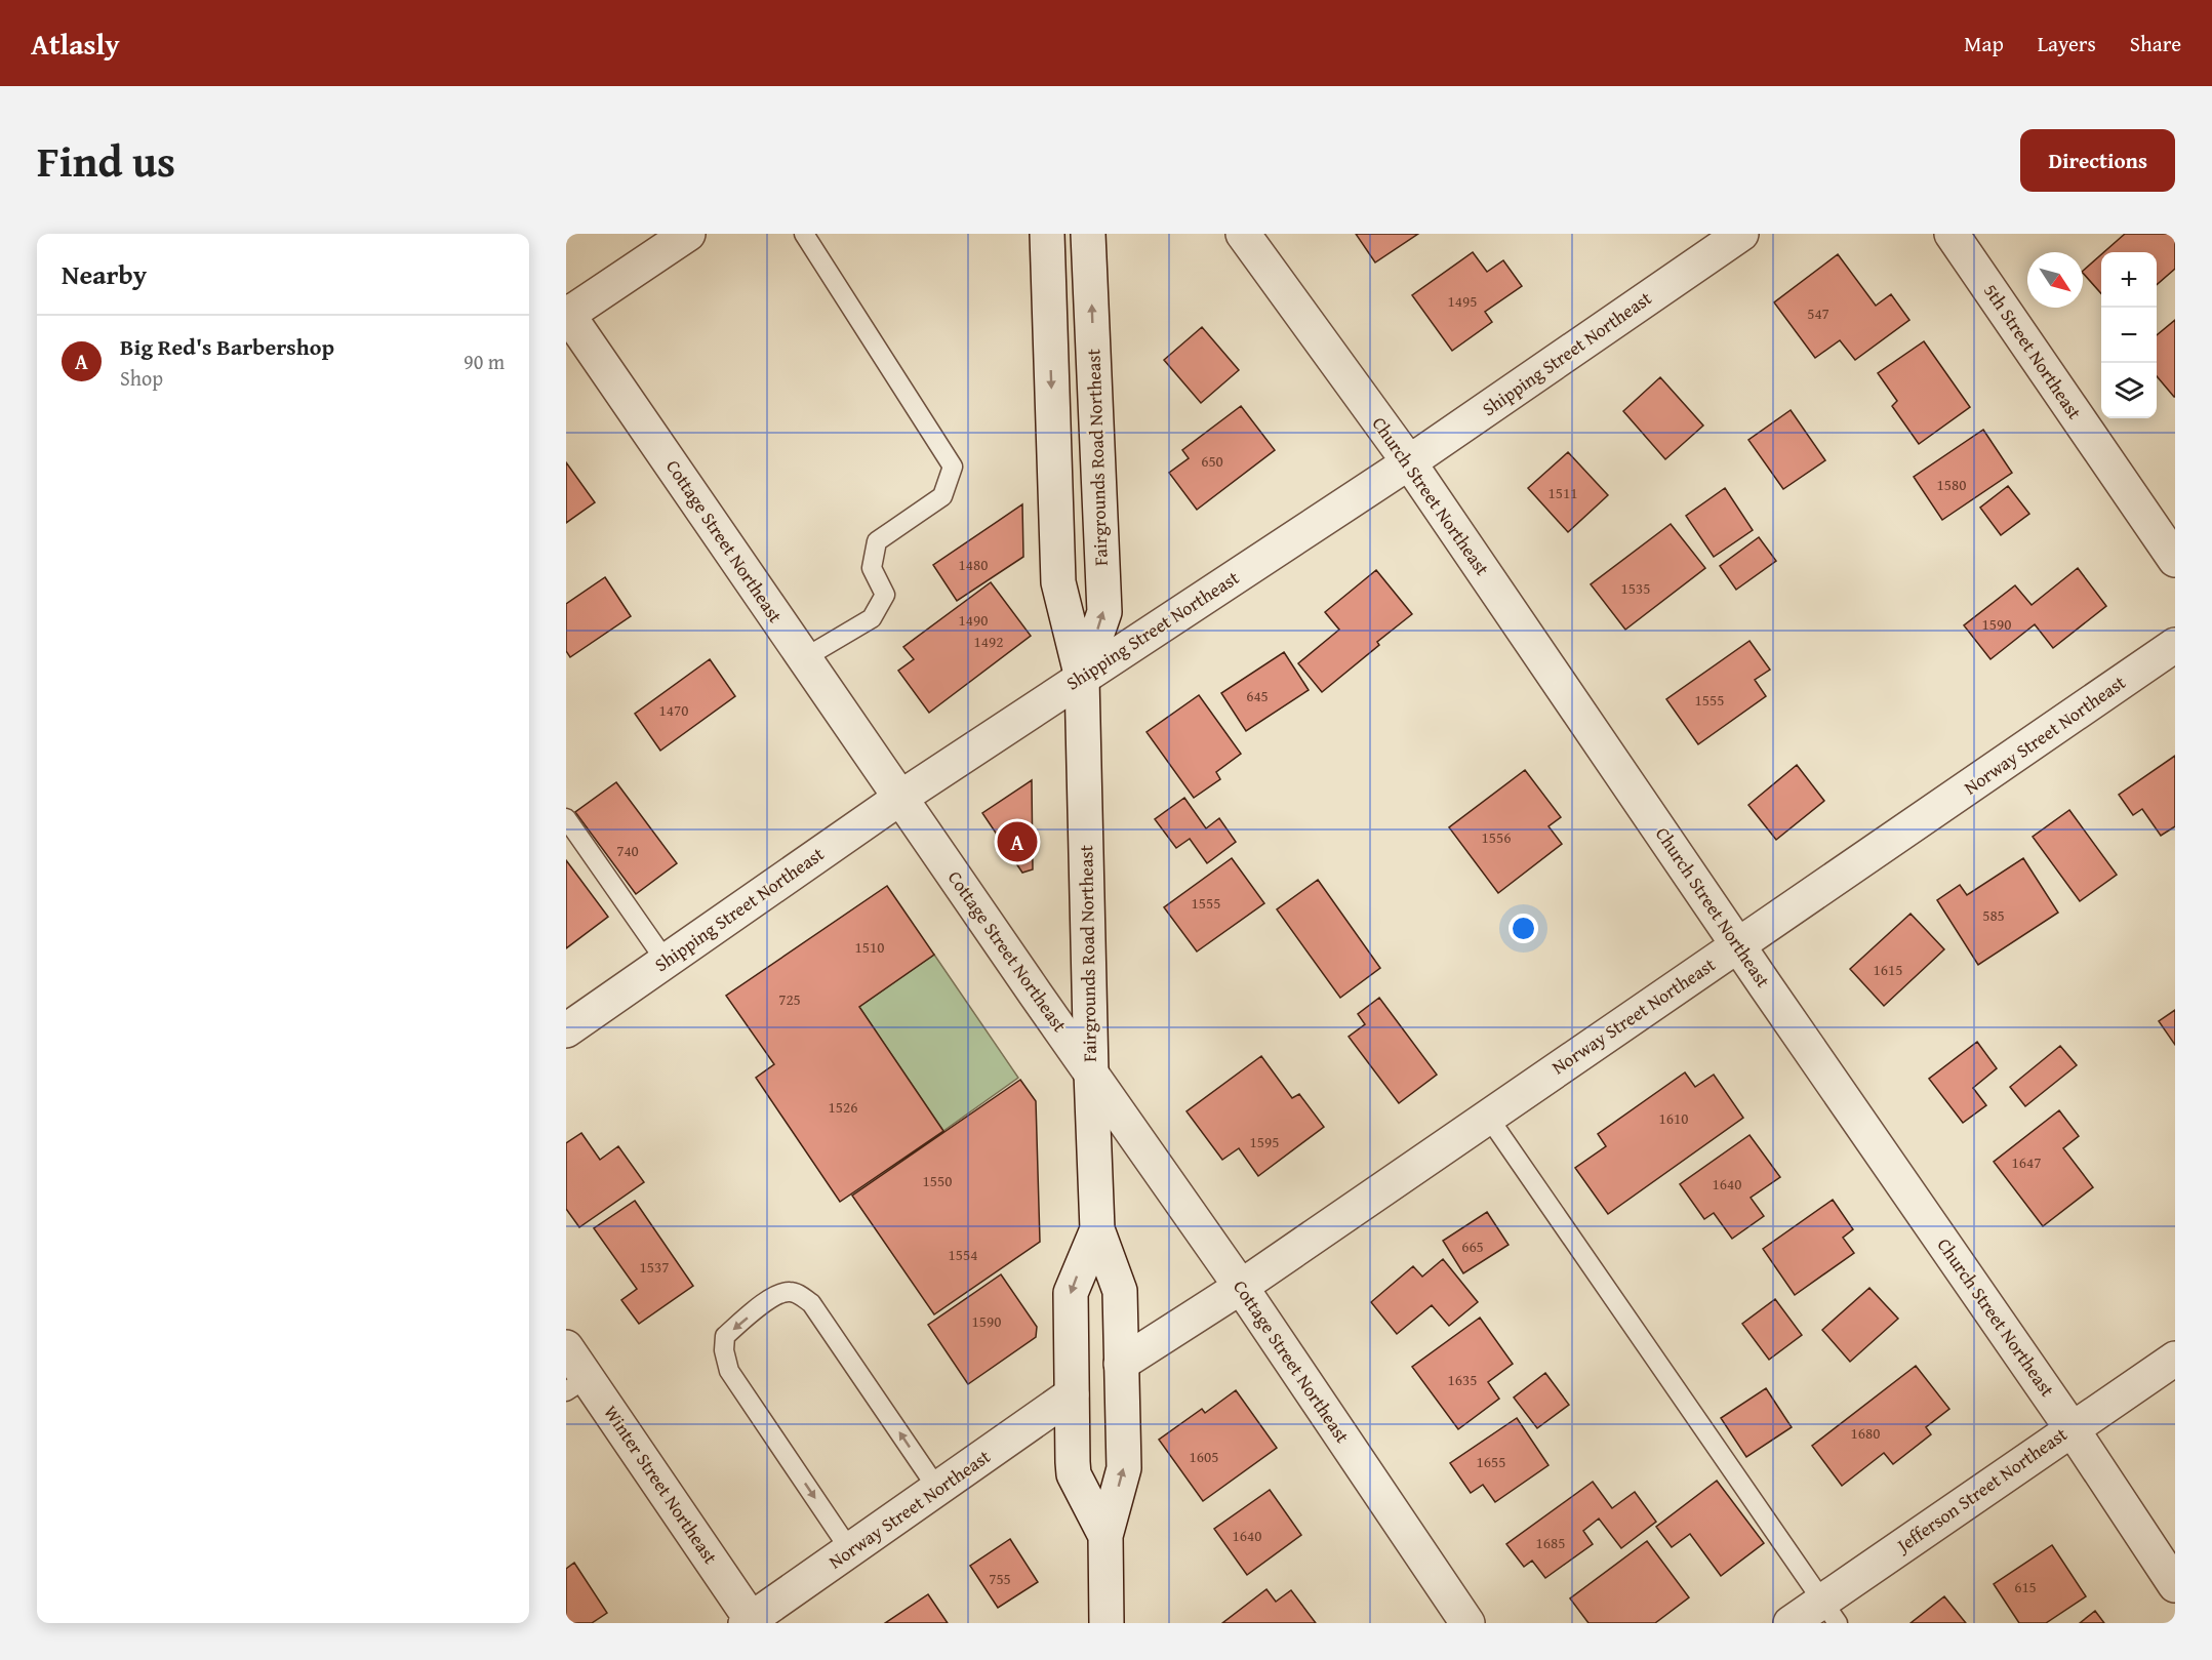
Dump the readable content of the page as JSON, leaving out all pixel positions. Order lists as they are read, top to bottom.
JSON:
{
  "streets": {
    "street": [
      "5th Street Northeast",
      "Shipping Street Northeast",
      "Fairgrounds Road Northeast",
      "Church Street Northeast",
      "Cottage Street Northeast",
      "Norway Street Northeast",
      "Winter Street Northeast",
      "Jefferson Street Northeast"
    ]
  },
  "crossings": [
    ["Shipping Street Northeast", "Fairgrounds Road Northeast"],
    ["Shipping Street Northeast", "Church Street Northeast"],
    ["Shipping Street Northeast", "Cottage Street Northeast"],
    ["Fairgrounds Road Northeast", "Cottage Street Northeast"],
    ["Fairgrounds Road Northeast", "Norway Street Northeast"],
    ["Church Street Northeast", "Norway Street Northeast"],
    ["Church Street Northeast", "Jefferson Street Northeast"],
    ["Cottage Street Northeast", "Norway Street Northeast"],
    ["Norway Street Northeast", "Winter Street Northeast"]
  ],
  "house_numbers": [
    "1495",
    "547",
    "650",
    "1580",
    "1511",
    "1480",
    "1535",
    "1490",
    "1590",
    "1492",
    "645",
    "1555",
    "1470",
    "1556",
    "740",
    "1555",
    "585",
    "1510",
    "1615",
    "725",
    "1526",
    "1610",
    "1595",
    "1647",
    "1550",
    "1640",
    "665",
    "1554",
    "1537",
    "1590",
    "1635",
    "1680",
    "1605",
    "1655",
    "1640",
    "1685",
    "755",
    "615"
  ],
  "north": "bottom right",
  "page": {
    "header": "Atlasly",
    "nav": ["Map", "Layers", "Share"],
    "title": "Find us",
    "buttons": "Directions",
    "heading": "Nearby",
    "map_buttons": ["+", "−"],
    "list": [
      {
        "mark": "A",
        "name": "Big Red's Barbershop",
        "note": "Shop",
        "value": "90 m"
      }
    ],
    "pins": "A"
  }
}
